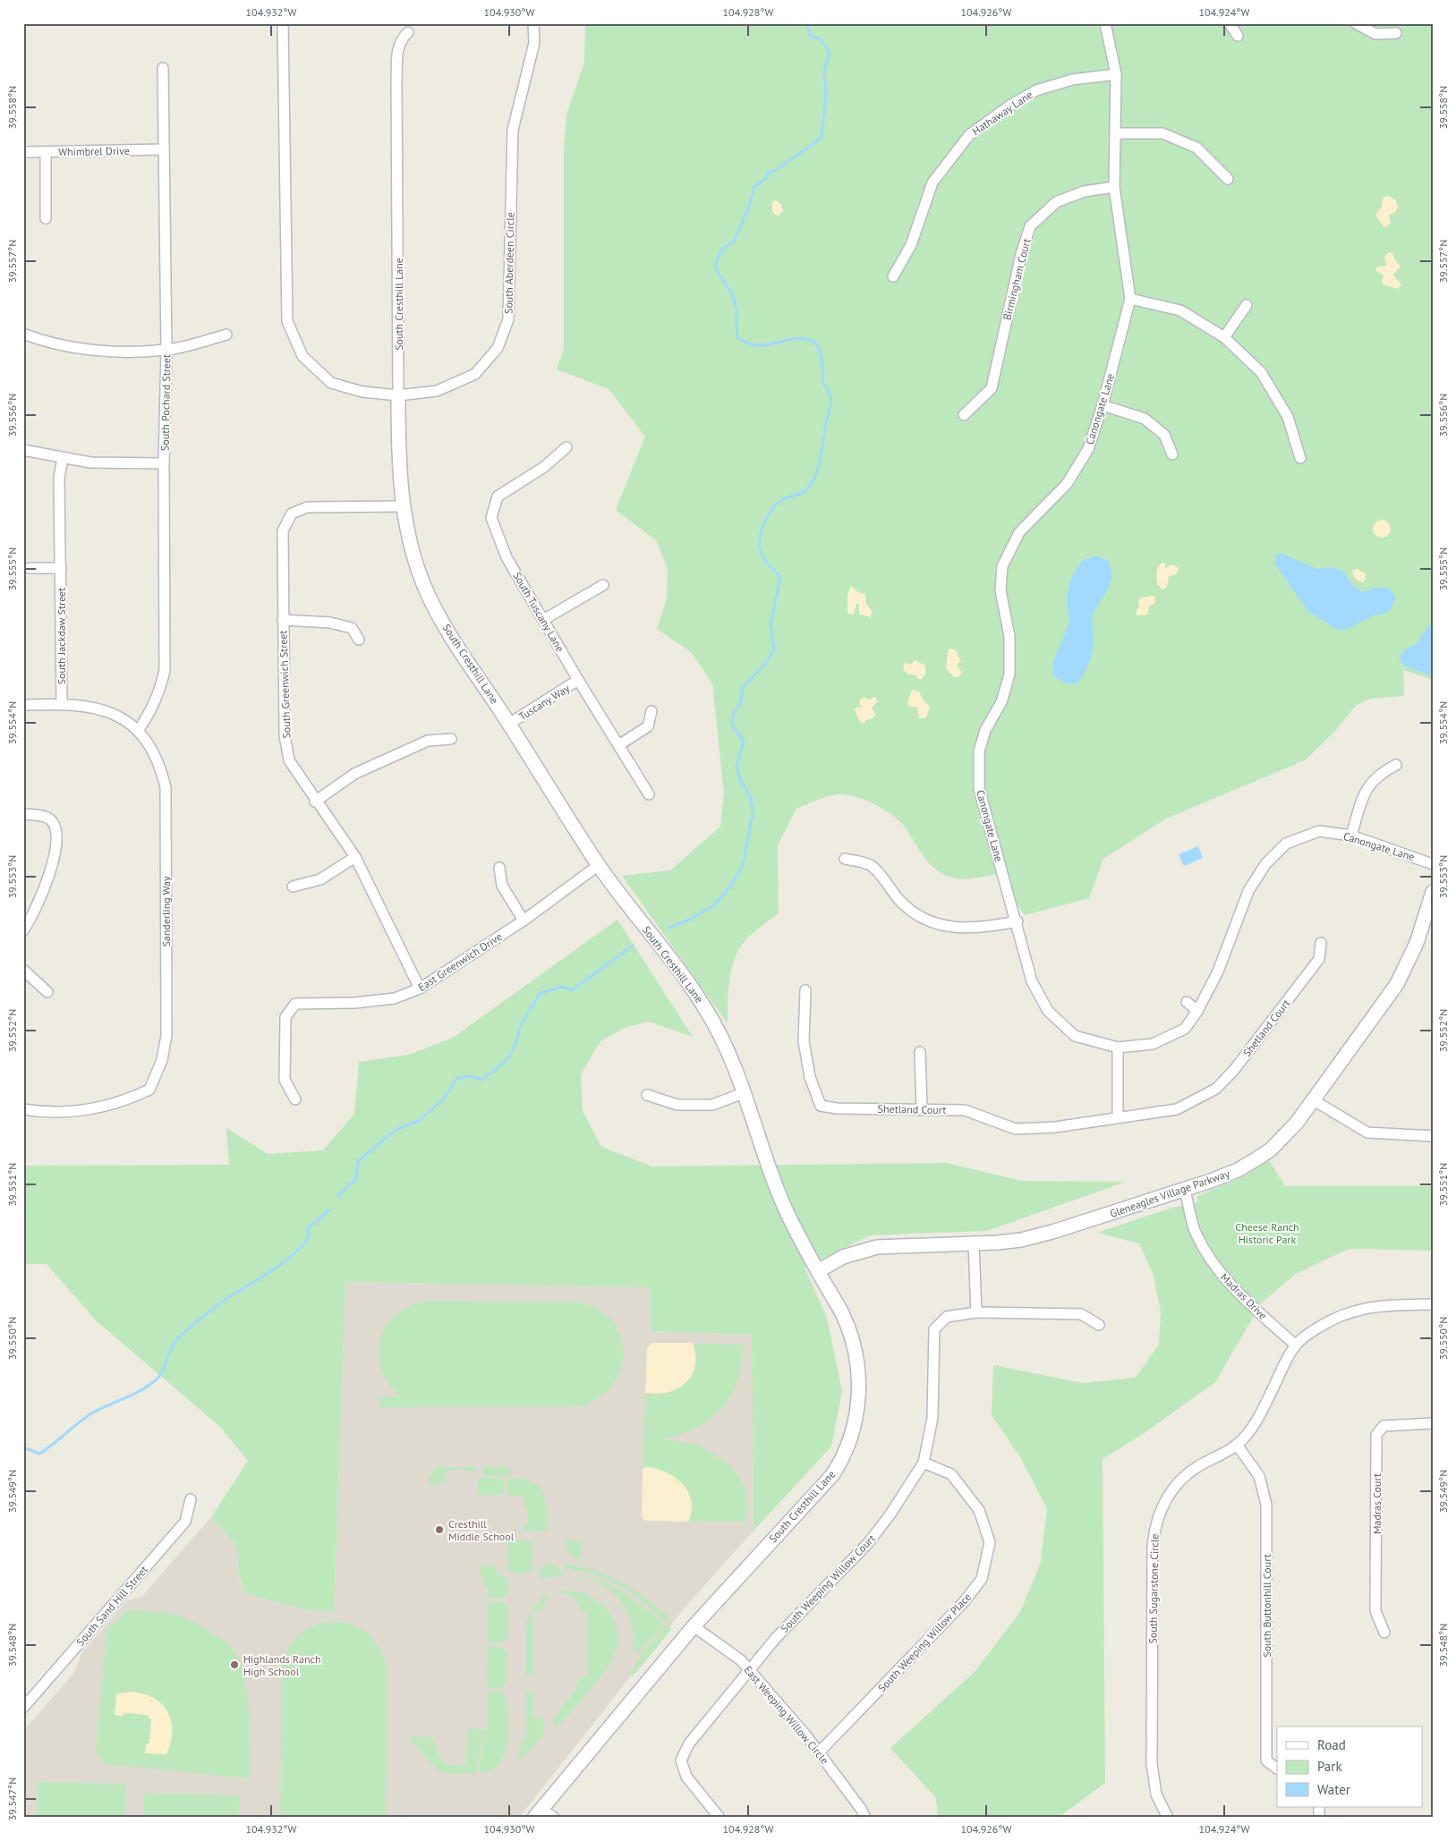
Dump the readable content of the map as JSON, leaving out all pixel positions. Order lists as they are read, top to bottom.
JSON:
{
  "streets": {
    "street": [
      "Hathaway Lane",
      "Whimbrel Drive",
      "South Aberdeen Circle",
      "Birmingham Court",
      "South Cresthill Lane",
      "South Pochard Street",
      "Canongate Lane",
      "South Tuscany Lane",
      "South Jackdaw Street",
      "South Greenwich Street",
      "Tuscany Way",
      "Sanderling Way",
      "East Greenwich Drive",
      "Shetland Court",
      "Gleneagles Village Parkway",
      "Madras Drive",
      "Madras Court",
      "South Weeping Willow Court",
      "South Sugarstone Circle",
      "South Sand Hill Street",
      "South Buttonhill Court",
      "South Weeping Willow Place",
      "East Weeping Willow Circle"
    ]
  },
  "crossings": [
    ["Hathaway Lane", "Canongate Lane"],
    ["Whimbrel Drive", "South Pochard Street"],
    ["South Aberdeen Circle", "South Cresthill Lane"],
    ["Birmingham Court", "Canongate Lane"],
    ["South Cresthill Lane", "South Greenwich Street"],
    ["South Cresthill Lane", "Tuscany Way"],
    ["South Cresthill Lane", "East Greenwich Drive"],
    ["South Cresthill Lane", "Gleneagles Village Parkway"],
    ["South Cresthill Lane", "East Weeping Willow Circle"],
    ["South Pochard Street", "Sanderling Way"],
    ["South Tuscany Lane", "Tuscany Way"],
    ["South Jackdaw Street", "Sanderling Way"],
    ["South Greenwich Street", "East Greenwich Drive"],
    ["Gleneagles Village Parkway", "Madras Drive"],
    ["Madras Drive", "South Sugarstone Circle"],
    ["South Weeping Willow Court", "South Weeping Willow Place"],
    ["South Weeping Willow Court", "East Weeping Willow Circle"],
    ["South Sugarstone Circle", "South Buttonhill Court"],
    ["South Weeping Willow Place", "East Weeping Willow Circle"]
  ],
  "parks": ["Cheese Ranch Historic Park"],
  "places": ["Cresthill Middle School", "Highlands Ranch High School"],
  "legend": ["Road", "Park", "Water"],
  "coordinates": [
    "104.932°W",
    "104.930°W",
    "104.928°W",
    "104.926°W",
    "104.924°W",
    "39.558°N",
    "39.557°N",
    "39.556°N",
    "39.555°N",
    "39.554°N",
    "39.553°N",
    "39.552°N",
    "39.551°N",
    "39.550°N",
    "39.549°N",
    "39.548°N",
    "39.547°N"
  ]
}
